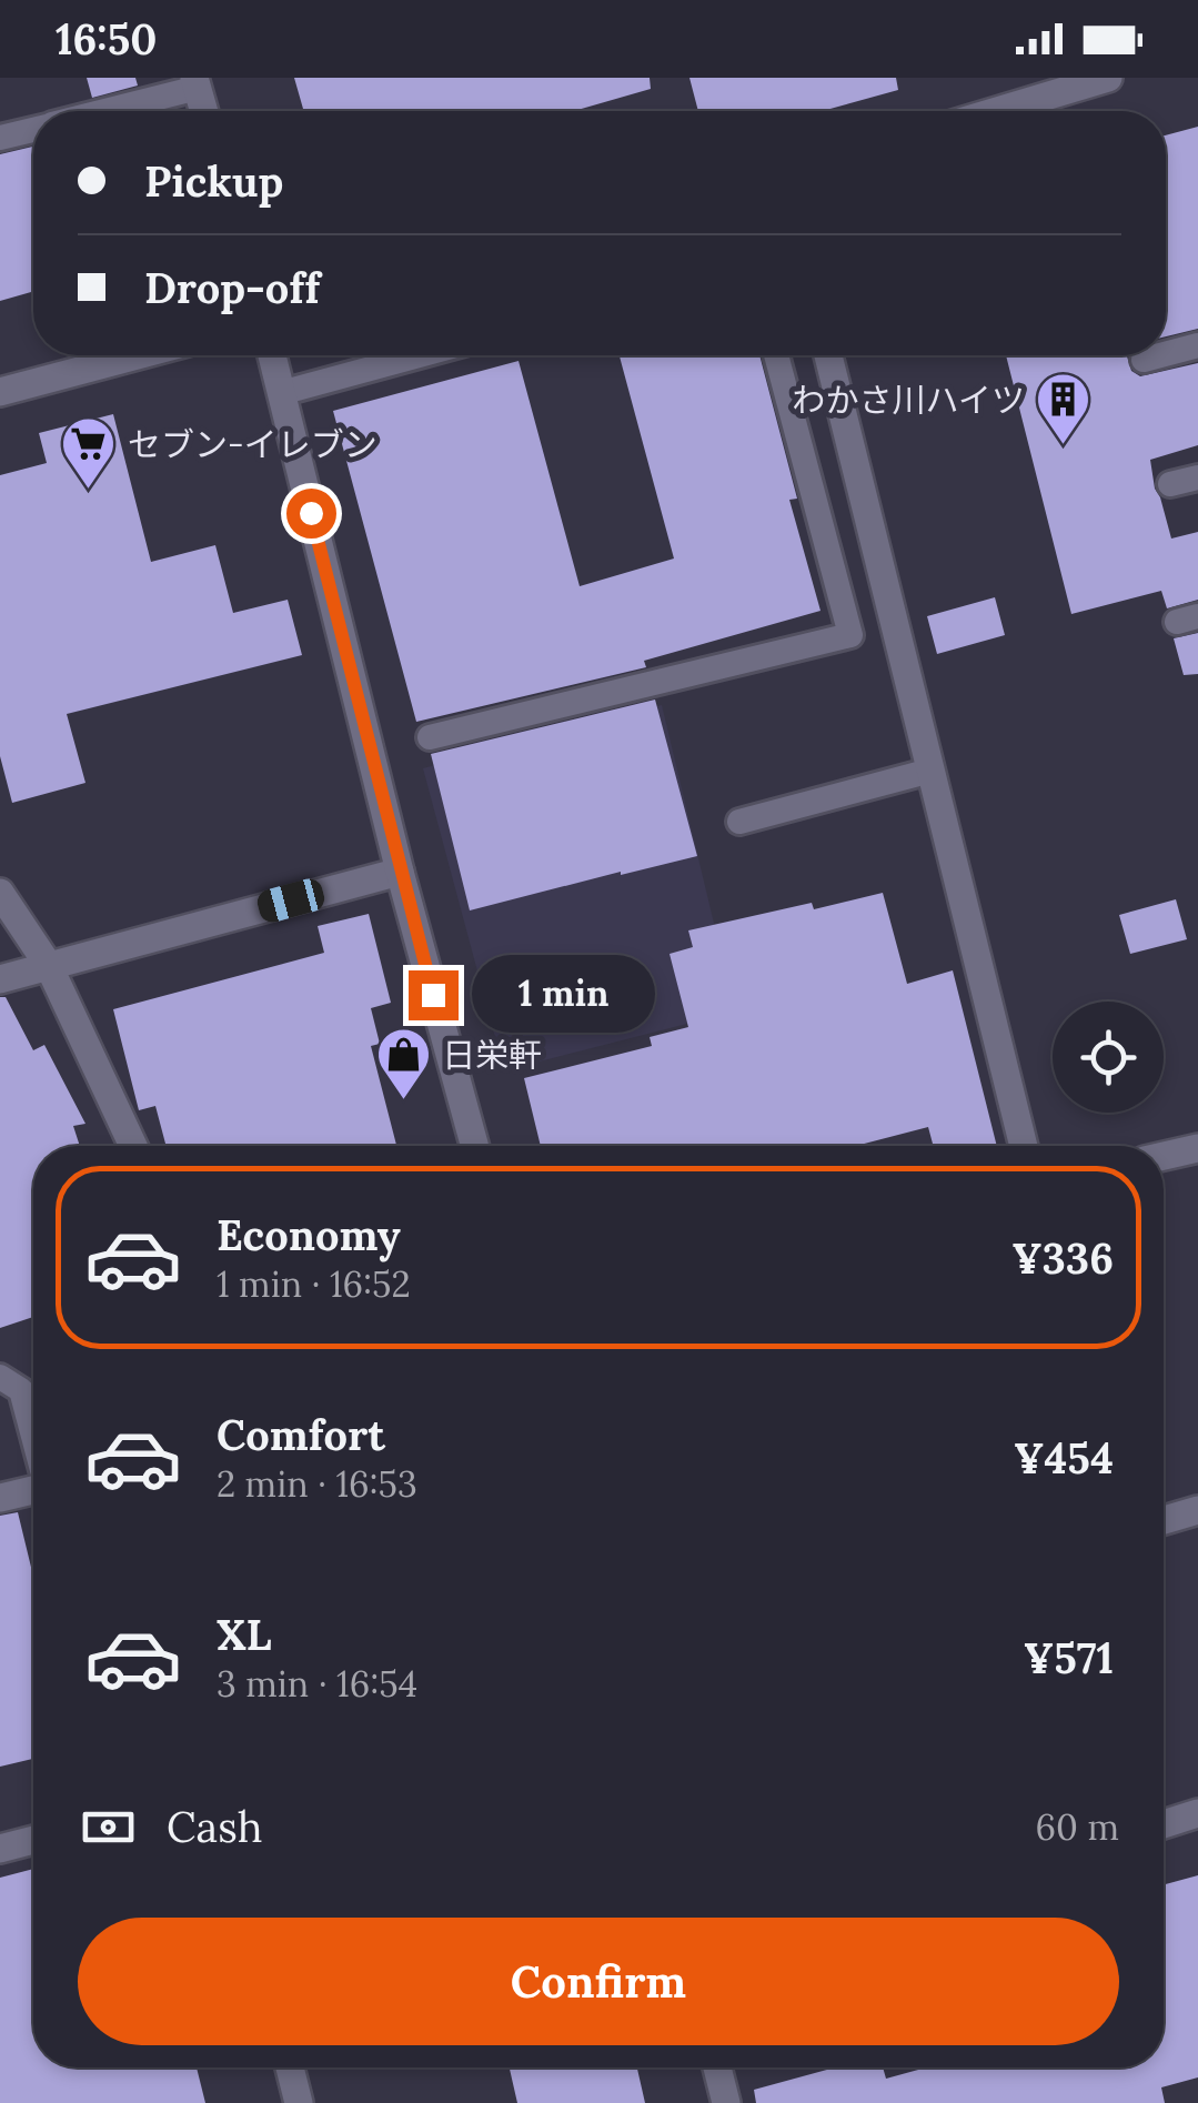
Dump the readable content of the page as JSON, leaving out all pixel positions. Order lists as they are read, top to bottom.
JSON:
{
  "places": {
    "building": ["わかさ川ハイツ"],
    "supermarket": ["セブン-イレブン"],
    "shop": ["日栄軒"]
  },
  "page": {
    "status": "16:50",
    "banner": ["Pickup", "Drop-off"],
    "bubble": "1 min",
    "list": [
      {
        "name": "Economy",
        "note": "1 min · 16:52",
        "value": "¥336"
      },
      {
        "name": "Comfort",
        "note": "2 min · 16:53",
        "value": "¥454"
      },
      {
        "name": "XL",
        "note": "3 min · 16:54",
        "value": "¥571"
      }
    ],
    "pay": ["Cash", "60 m"],
    "buttons": "Confirm"
  }
}
